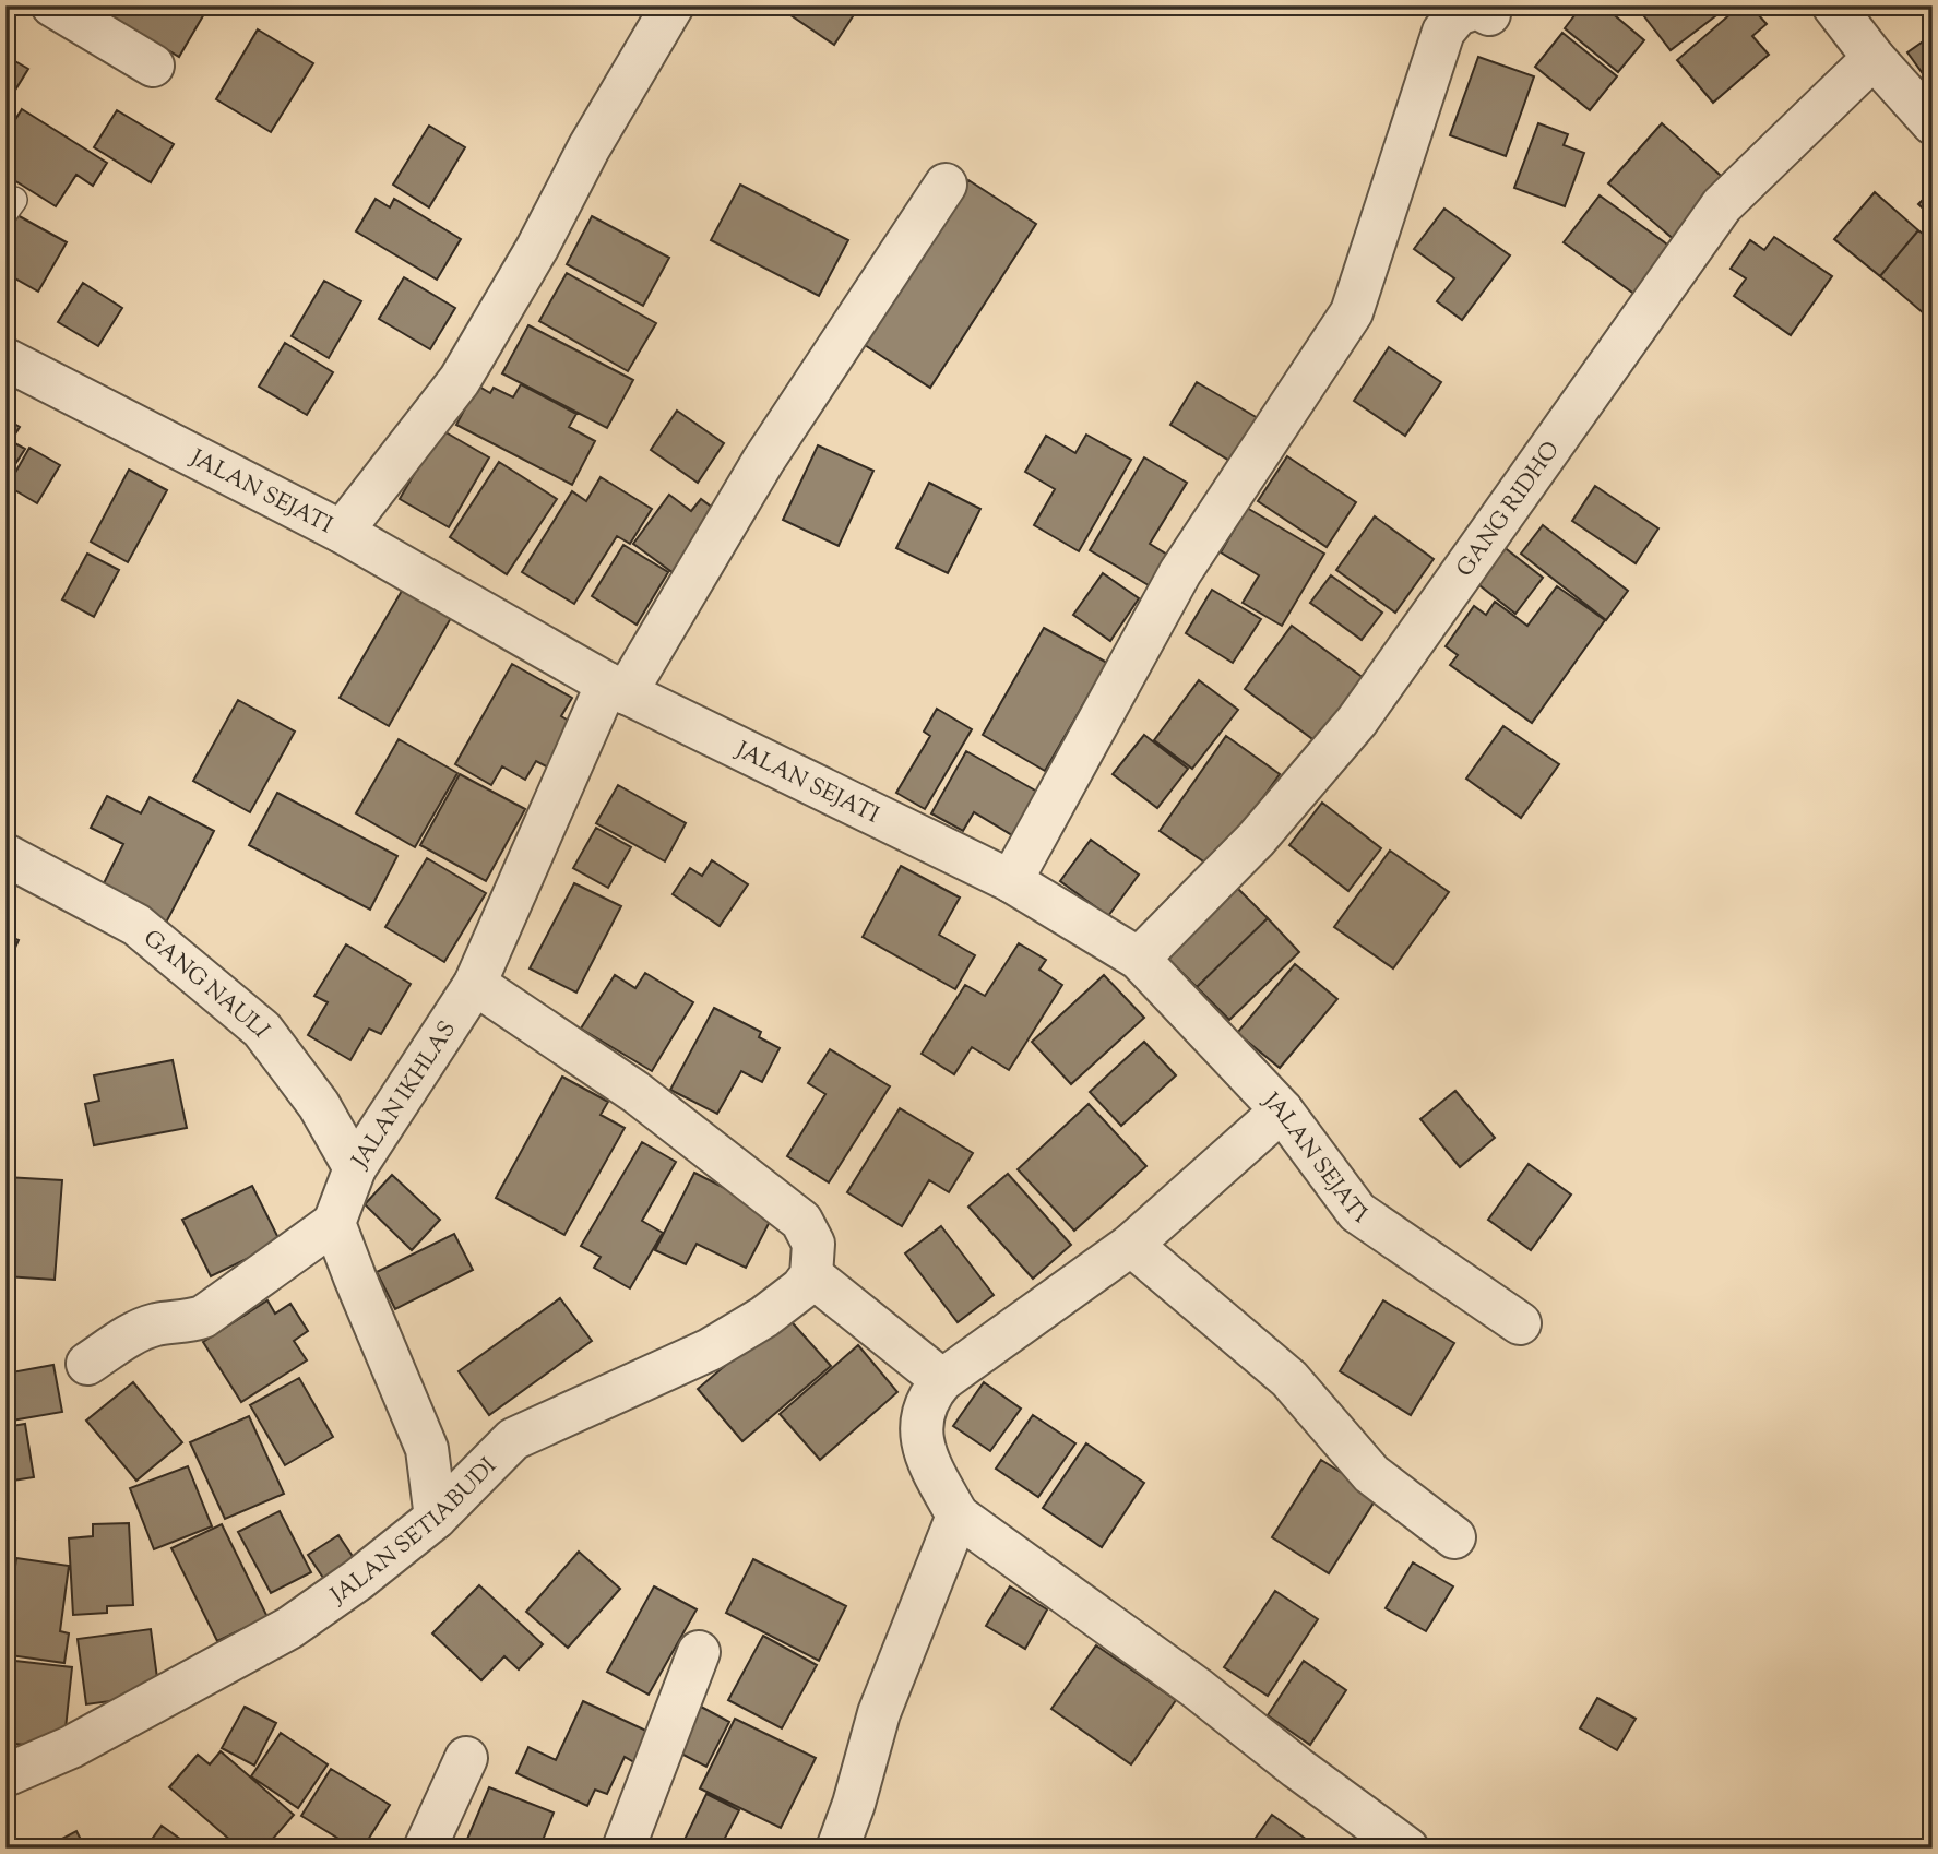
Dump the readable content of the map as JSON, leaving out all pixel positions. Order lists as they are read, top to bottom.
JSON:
{
  "streets": {
    "street": [
      "JALAN SEJATI",
      "GANG RIDHO",
      "GANG NAULI",
      "JALAN IKHLAS",
      "JALAN SETIABUDI"
    ]
  },
  "crossings": [
    ["JALAN SEJATI", "GANG RIDHO"],
    ["JALAN SEJATI", "JALAN IKHLAS"],
    ["GANG NAULI", "JALAN IKHLAS"]
  ]
}
